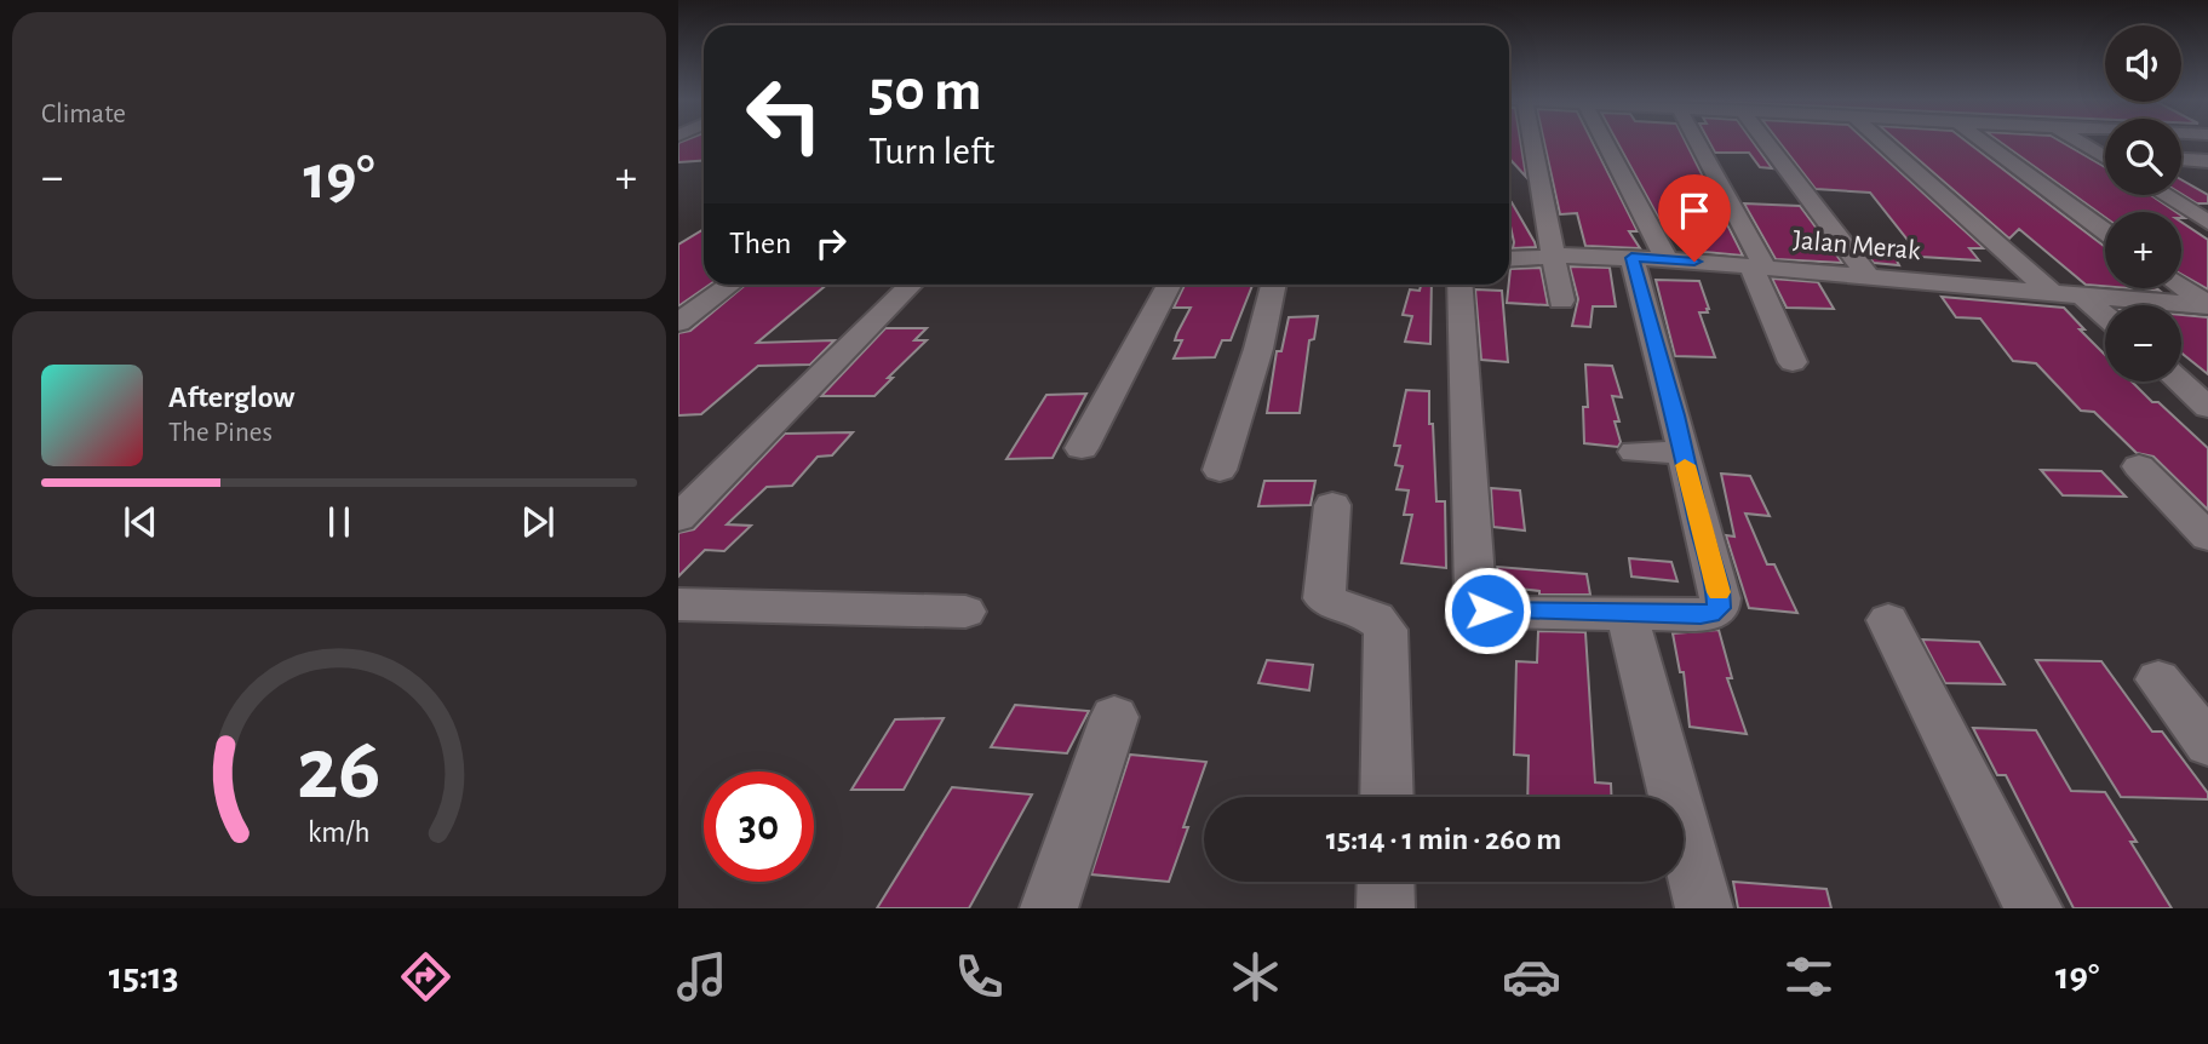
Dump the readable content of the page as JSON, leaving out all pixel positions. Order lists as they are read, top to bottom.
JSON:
{
  "streets": {
    "street": ["Jalan Merak"]
  },
  "page": {
    "tile": "Climate",
    "map_buttons": ["+", "−"],
    "turn": ["50 m", "Turn left"],
    "heat": ["−", "19°", "+"],
    "then": "Then",
    "song": ["Afterglow", "The Pines"],
    "limit": "30",
    "trip": "15:14 · 1 min · 260 m",
    "tabs": ["15:13", "19°"],
    "gauge": ["26", "km/h"]
  }
}
